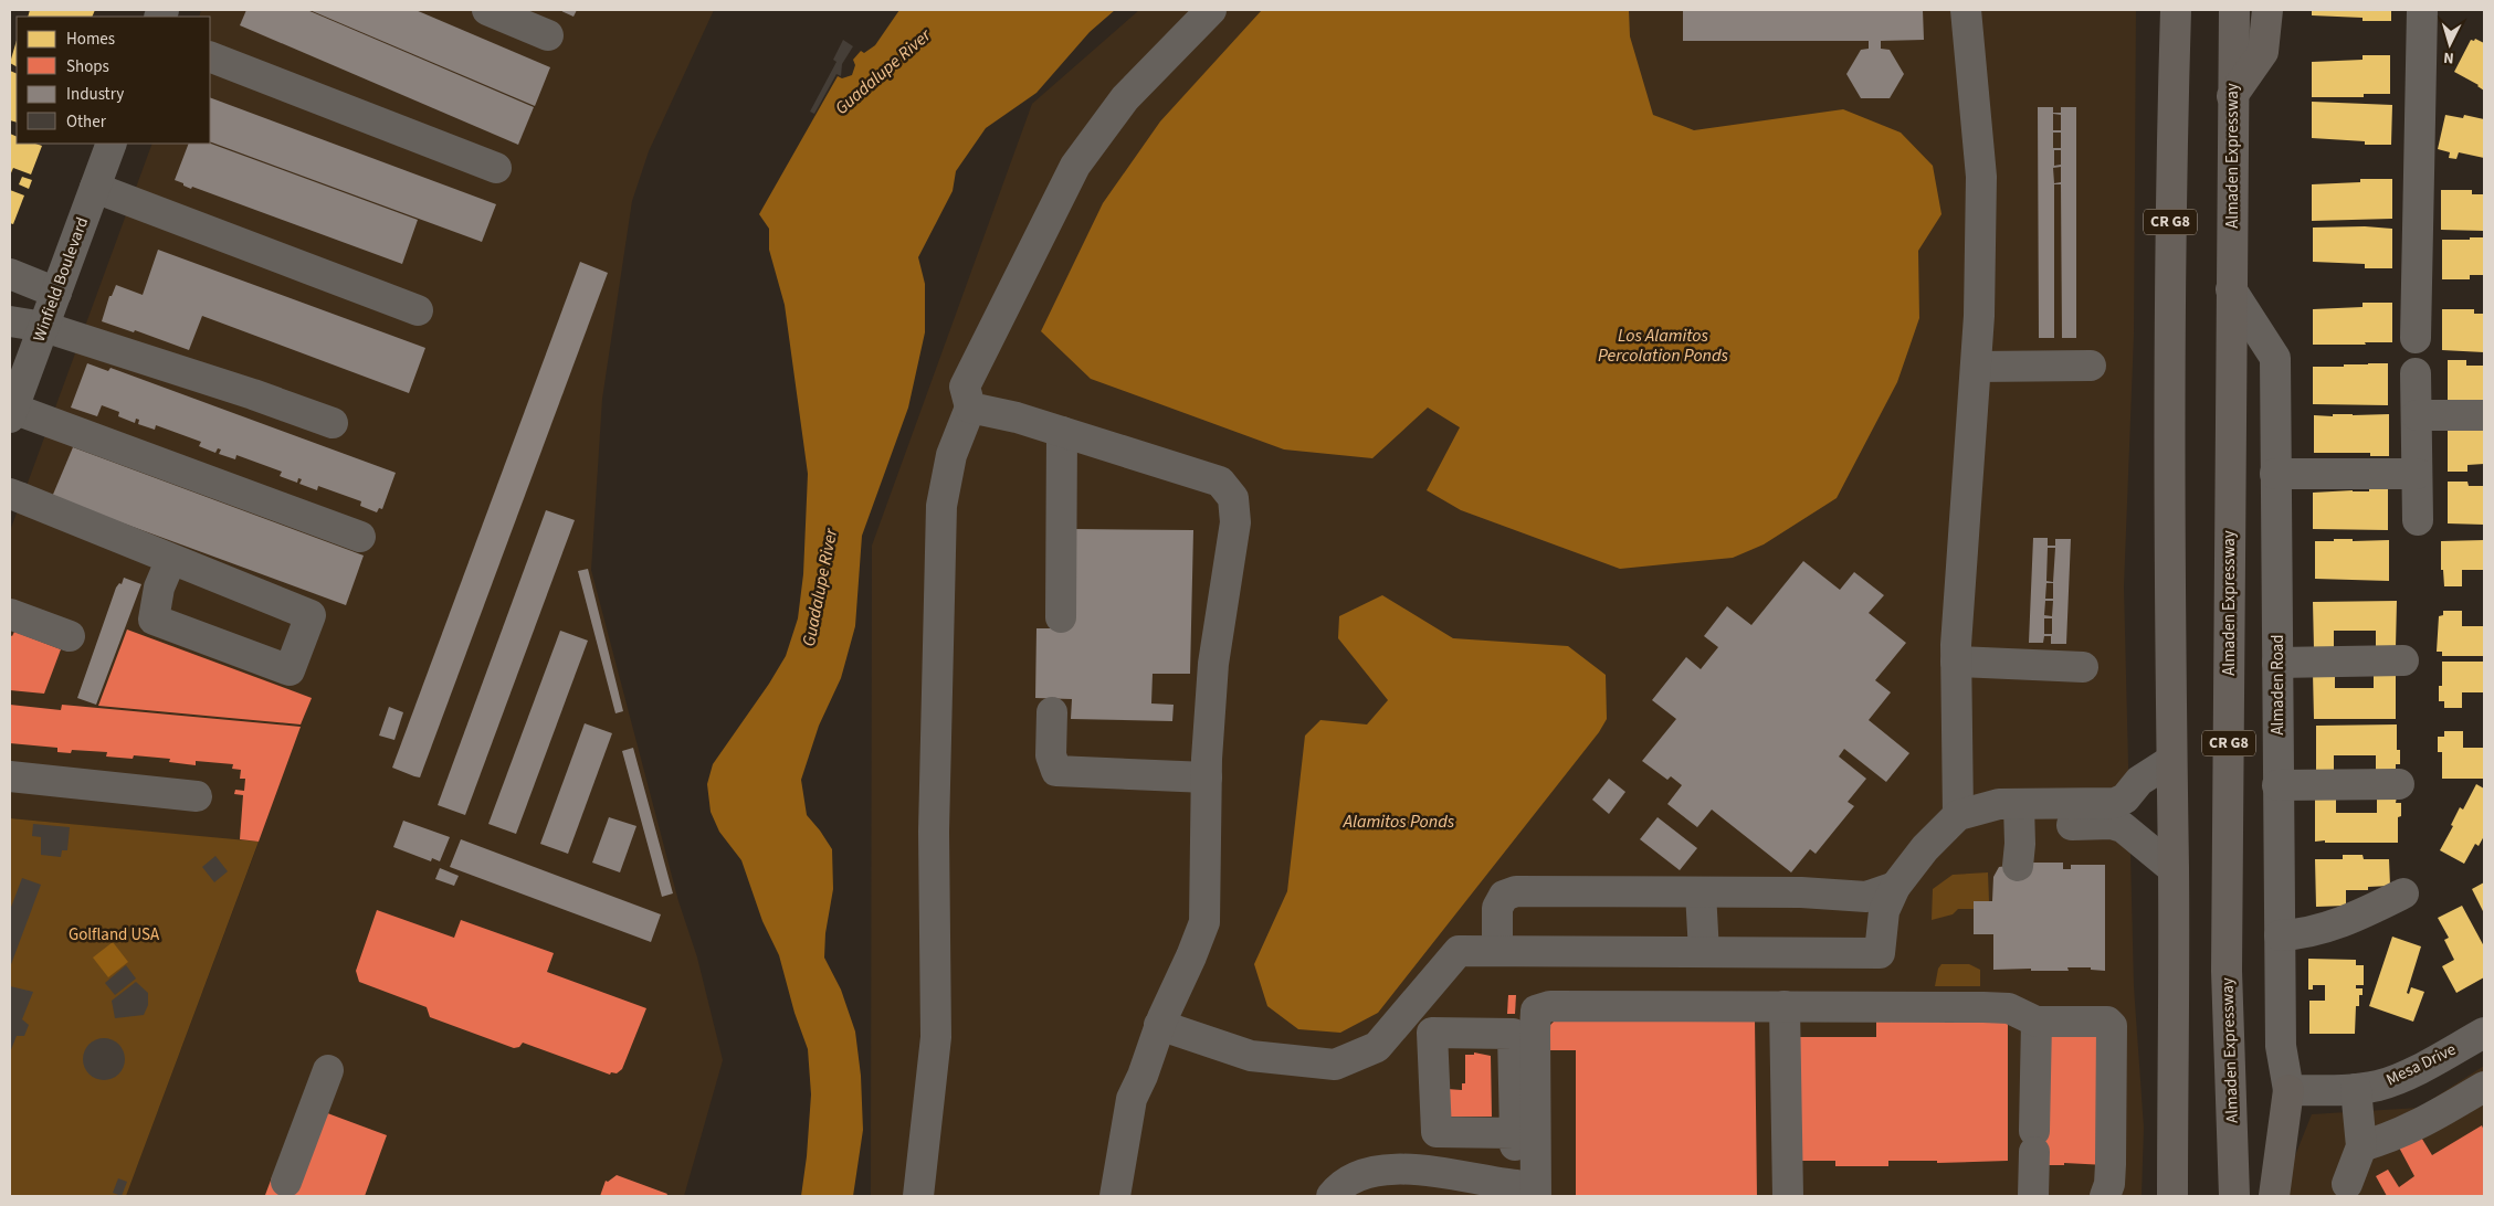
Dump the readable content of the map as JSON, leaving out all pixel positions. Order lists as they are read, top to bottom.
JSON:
{
  "streets": {
    "main road": ["Almaden Expressway", "CR G8"],
    "street": ["Winfield Boulevard", "Almaden Road", "Mesa Drive"]
  },
  "crossings": [
    ["Almaden Expressway", "Almaden Road"],
    ["Almaden Road", "Mesa Drive"]
  ],
  "water": ["Guadalupe River", "Los Alamitos Percolation Ponds", "Alamitos Ponds"],
  "parks": ["Golfland USA"],
  "legend": [
    "Homes",
    "Shops",
    "Industry",
    "Other"
  ],
  "north": "bottom"
}
